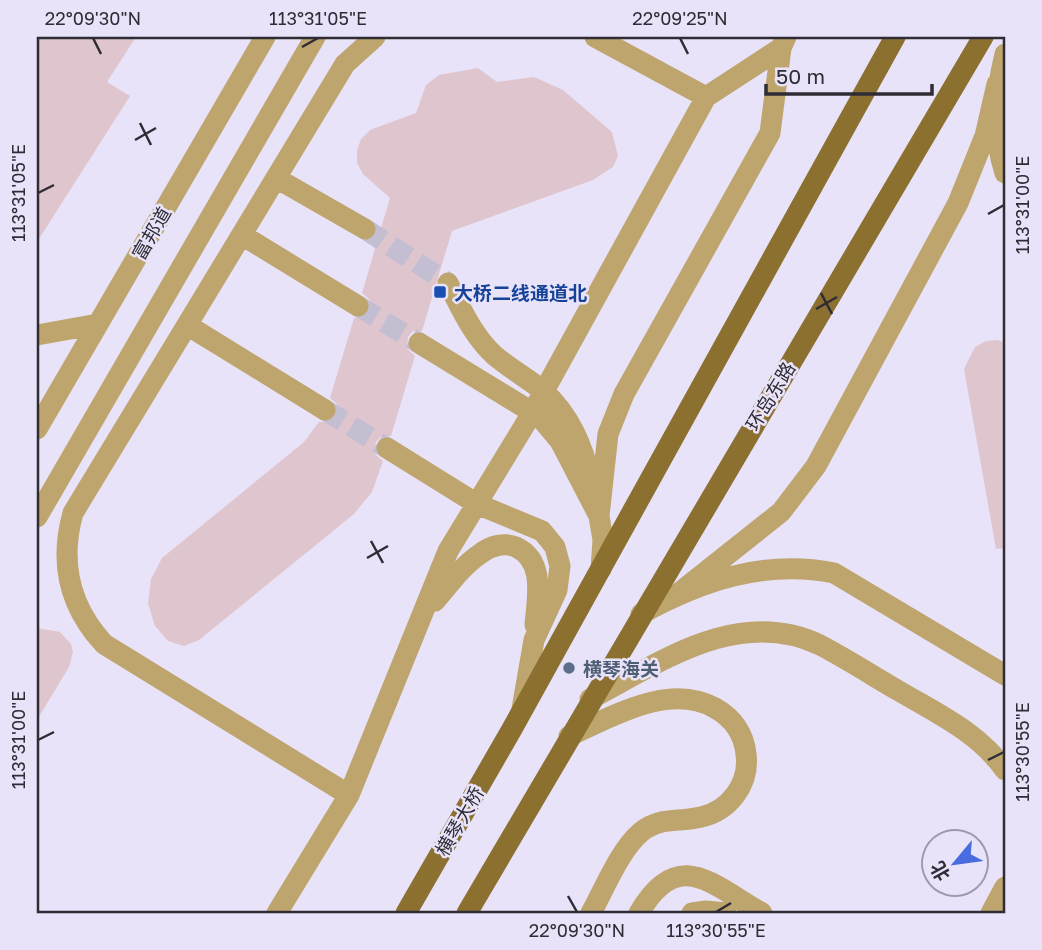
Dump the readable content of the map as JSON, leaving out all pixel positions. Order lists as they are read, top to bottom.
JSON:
{
  "streets": {
    "main road": ["环岛东路", "横琴大桥"],
    "street": ["富邦道"]
  },
  "places": {
    "transit": ["大桥二线通道北"],
    "other": ["横琴海关"]
  },
  "scale_bar": "50 m",
  "north": "bottom left",
  "coordinates": [
    "22°09'30\"N",
    "113°31'05\"E",
    "22°09'25\"N",
    "113°31'00\"E",
    "113°30'55\"E"
  ]
}
